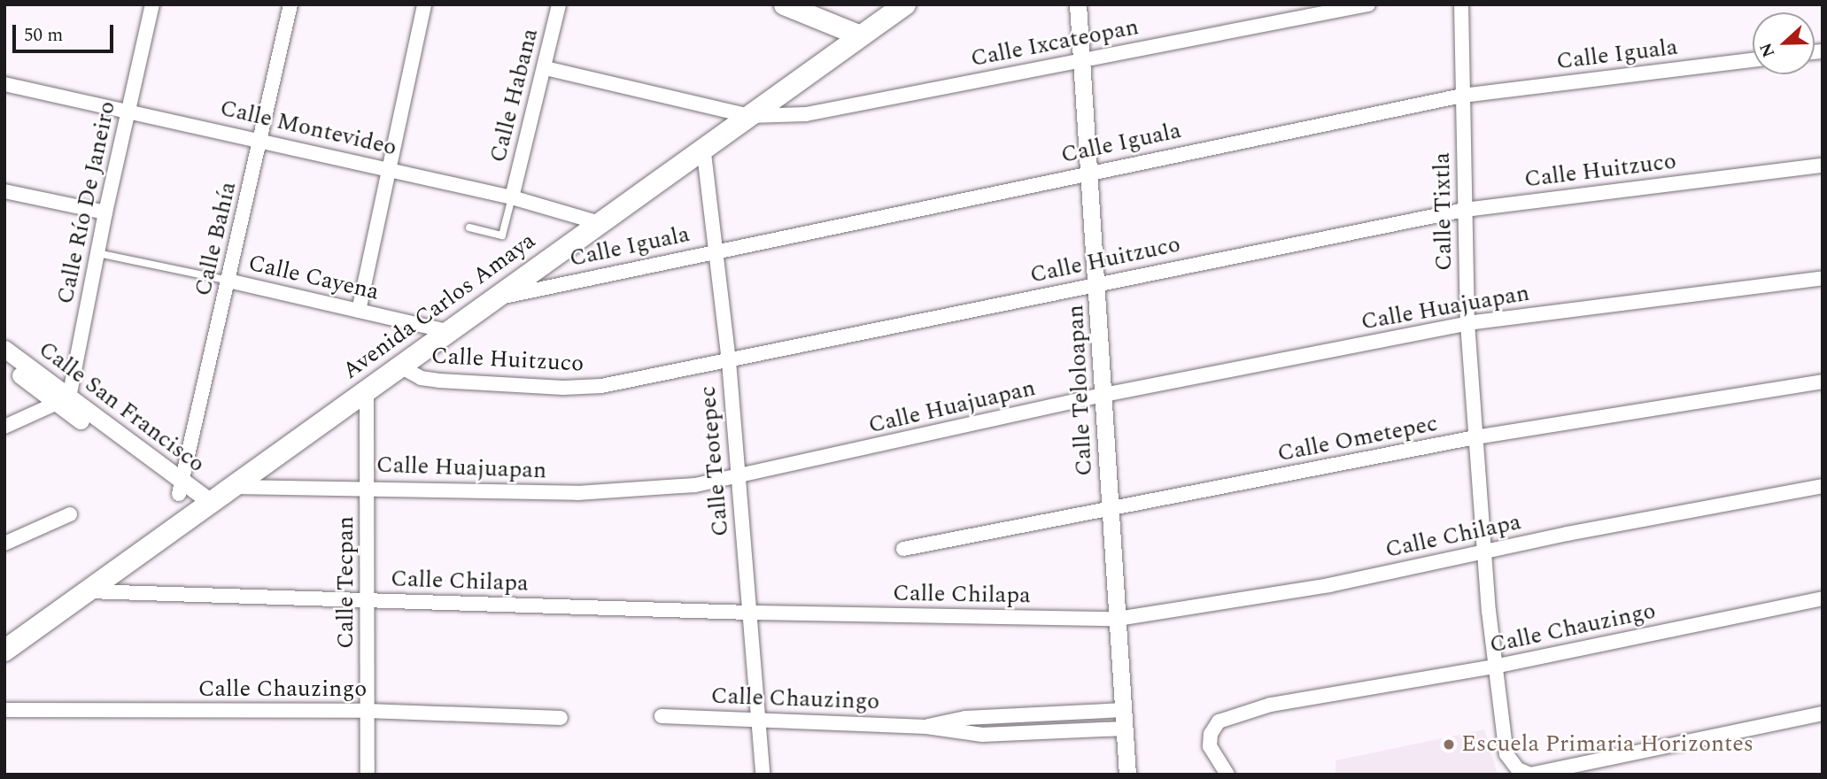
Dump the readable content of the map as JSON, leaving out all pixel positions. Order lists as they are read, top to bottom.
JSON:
{
  "streets": {
    "main road": ["Avenida Carlos Amaya"],
    "street": [
      "Calle Ixcateopan",
      "Calle Iguala",
      "Calle Habana",
      "Calle Montevideo",
      "Calle Huitzuco",
      "Calle Río De Janeiro",
      "Calle Tixtla",
      "Calle Bahía",
      "Calle Cayena",
      "Calle Huajuapan",
      "Calle Teloloapan",
      "Calle San Francisco",
      "Calle Ometepec",
      "Calle Teotepec",
      "Calle Chilapa",
      "Calle Tecpan",
      "Calle Chauzingo"
    ]
  },
  "crossings": [
    ["Calle Ixcateopan", "Calle Habana"],
    ["Calle Ixcateopan", "Avenida Carlos Amaya"],
    ["Calle Ixcateopan", "Calle Teloloapan"],
    ["Calle Iguala", "Calle Tixtla"],
    ["Calle Iguala", "Avenida Carlos Amaya"],
    ["Calle Iguala", "Calle Teloloapan"],
    ["Calle Iguala", "Calle Teotepec"],
    ["Calle Habana", "Calle Montevideo"],
    ["Calle Montevideo", "Calle Río De Janeiro"],
    ["Calle Montevideo", "Calle Bahía"],
    ["Calle Montevideo", "Avenida Carlos Amaya"],
    ["Calle Huitzuco", "Calle Tixtla"],
    ["Calle Huitzuco", "Avenida Carlos Amaya"],
    ["Calle Huitzuco", "Calle Teloloapan"],
    ["Calle Huitzuco", "Calle Teotepec"],
    ["Calle Río De Janeiro", "Calle Cayena"],
    ["Calle Río De Janeiro", "Calle San Francisco"],
    ["Calle Tixtla", "Calle Huajuapan"],
    ["Calle Tixtla", "Calle Ometepec"],
    ["Calle Tixtla", "Calle Chilapa"],
    ["Calle Tixtla", "Calle Chauzingo"],
    ["Calle Bahía", "Calle Cayena"],
    ["Calle Bahía", "Calle San Francisco"],
    ["Calle Cayena", "Avenida Carlos Amaya"],
    ["Avenida Carlos Amaya", "Calle Huajuapan"],
    ["Avenida Carlos Amaya", "Calle San Francisco"],
    ["Avenida Carlos Amaya", "Calle Teotepec"],
    ["Avenida Carlos Amaya", "Calle Chilapa"],
    ["Avenida Carlos Amaya", "Calle Tecpan"],
    ["Calle Huajuapan", "Calle Teloloapan"],
    ["Calle Huajuapan", "Calle Teotepec"],
    ["Calle Huajuapan", "Calle Tecpan"],
    ["Calle Teloloapan", "Calle Ometepec"],
    ["Calle Teloloapan", "Calle Chilapa"],
    ["Calle Teloloapan", "Calle Chauzingo"],
    ["Calle Teotepec", "Calle Chilapa"],
    ["Calle Teotepec", "Calle Chauzingo"],
    ["Calle Chilapa", "Calle Tecpan"],
    ["Calle Tecpan", "Calle Chauzingo"]
  ],
  "places": ["Escuela Primaria Horizontes"],
  "scale_bar": "50 m",
  "north": "left"
}
